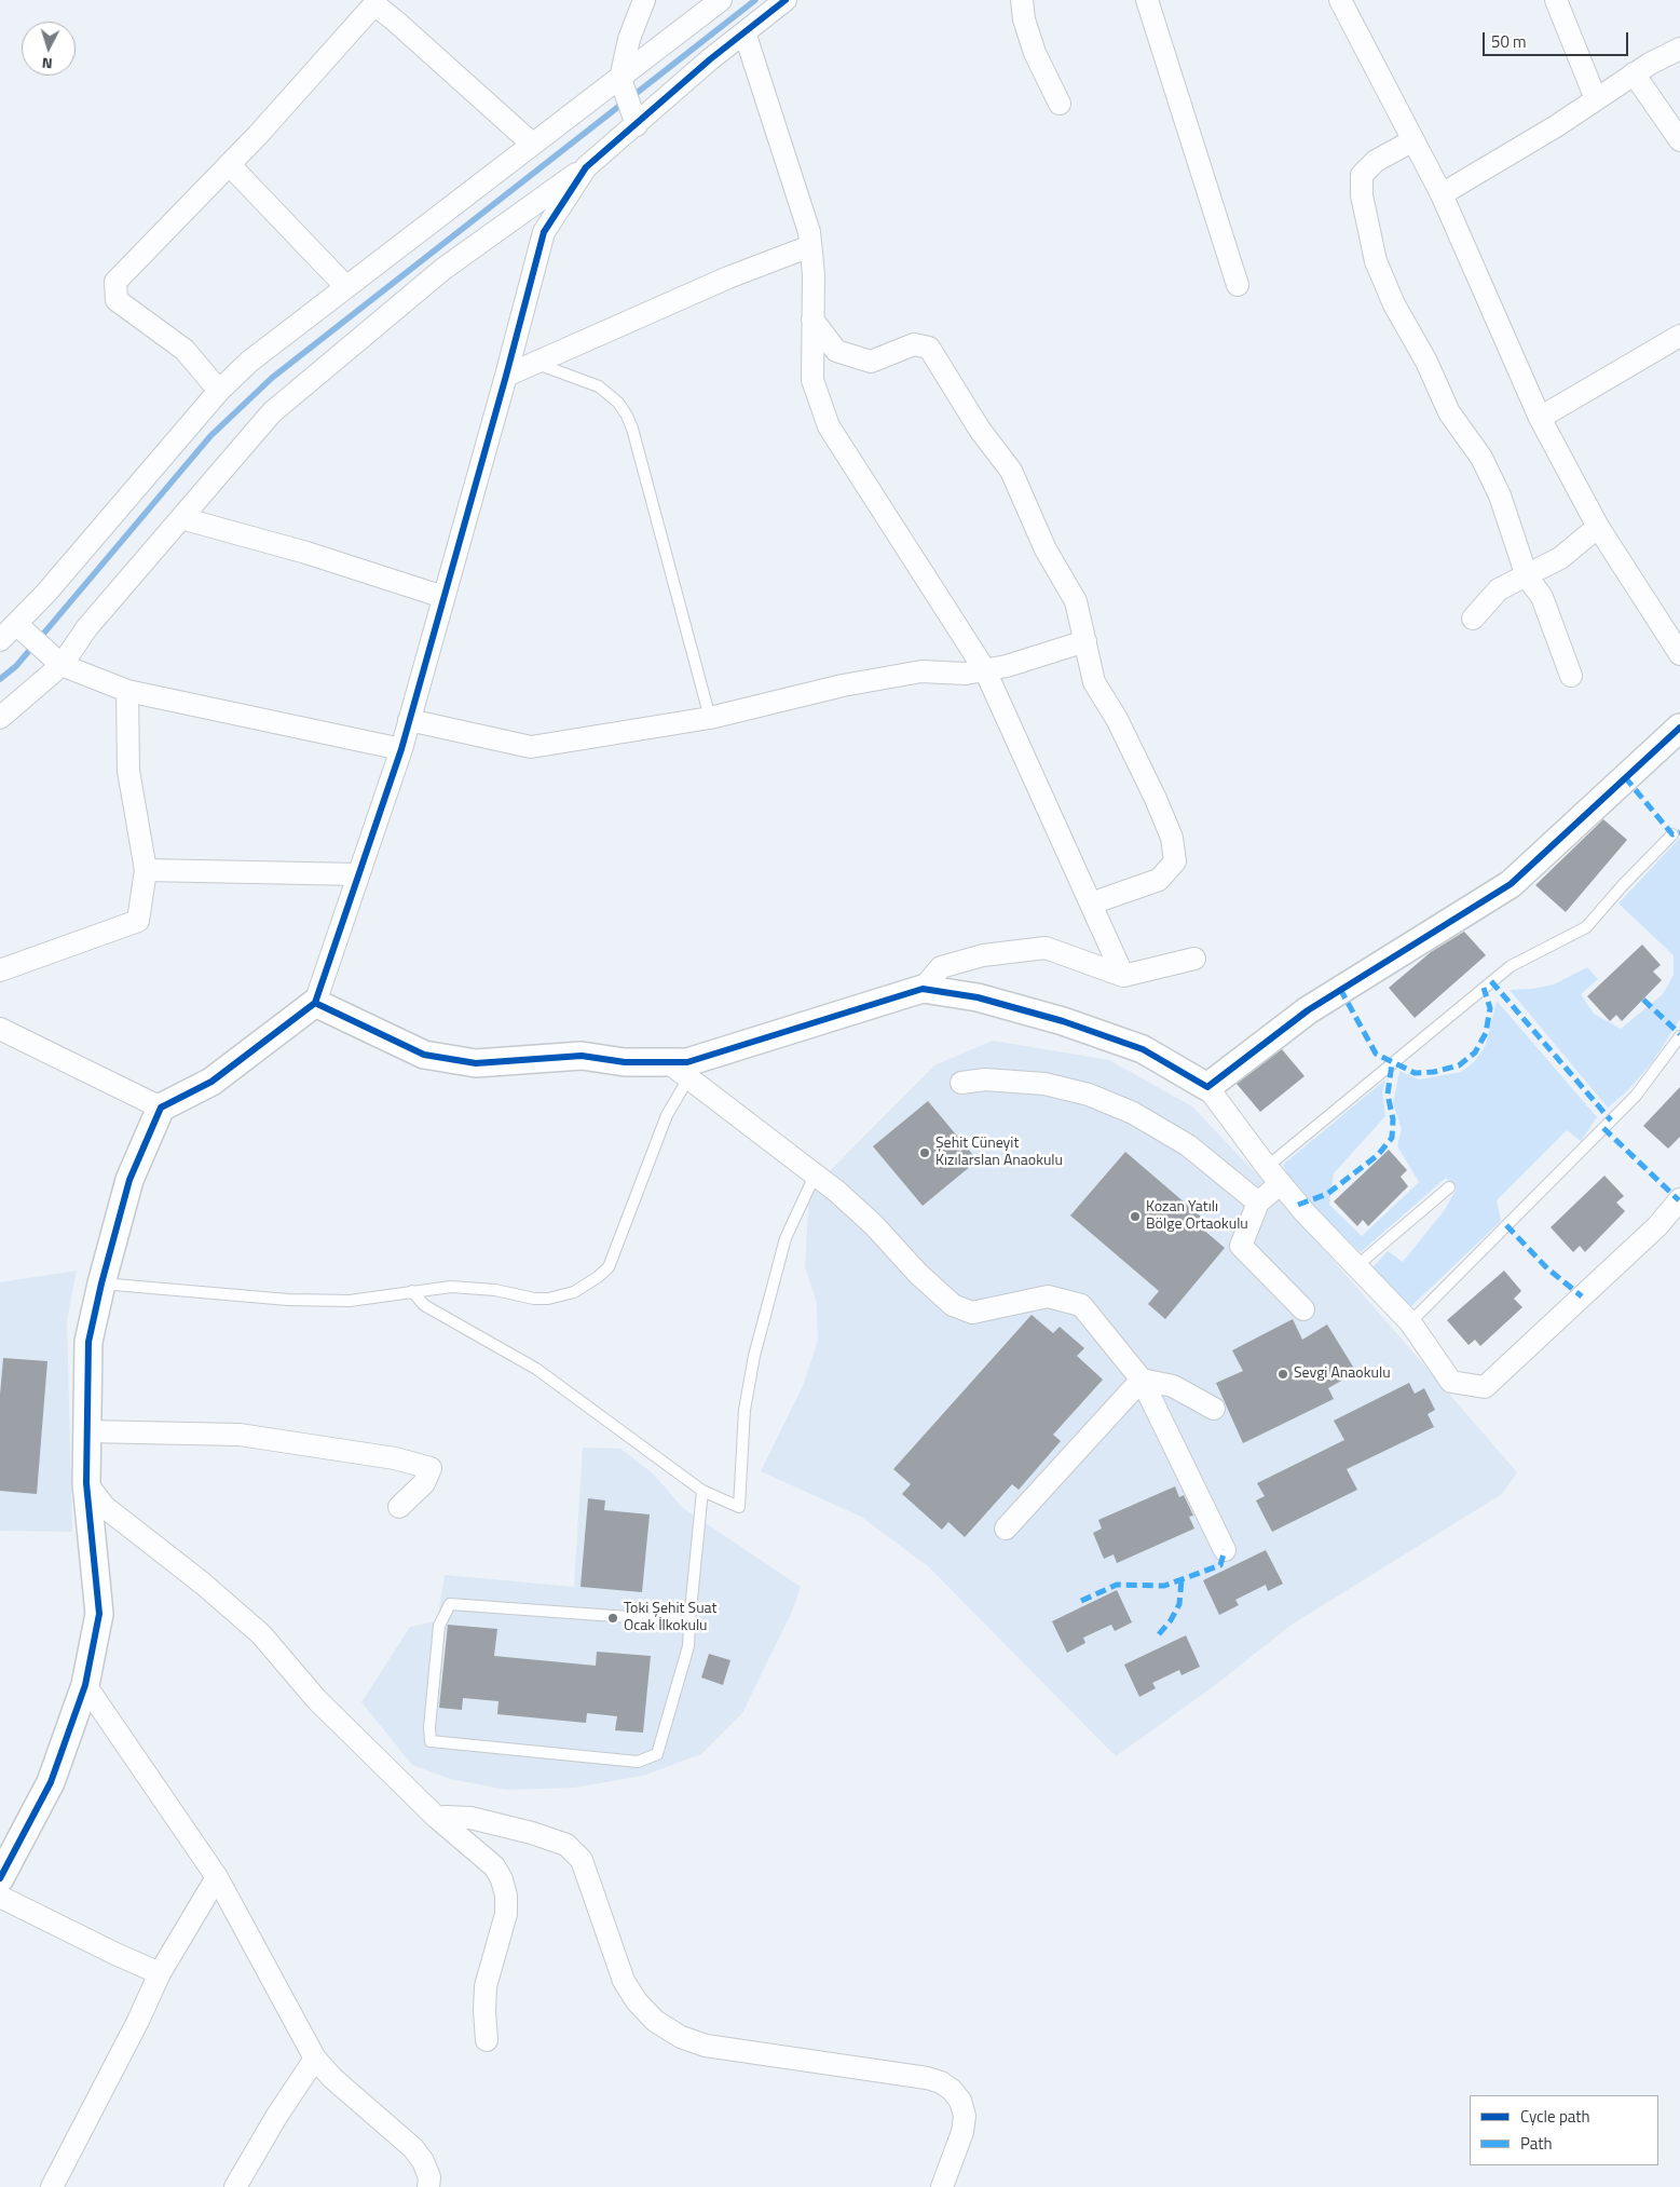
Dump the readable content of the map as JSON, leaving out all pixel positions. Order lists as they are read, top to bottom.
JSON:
{
  "places": [
    "Şehit Cüneyit Kızılarslan Anaokulu",
    "Kozan Yatılı Bölge Ortaokulu",
    "Sevgi Anaokulu",
    "Toki Şehit Suat Ocak İlkokulu"
  ],
  "legend": ["Cycle path", "Path"],
  "scale_bar": "50 m",
  "north": "bottom"
}
